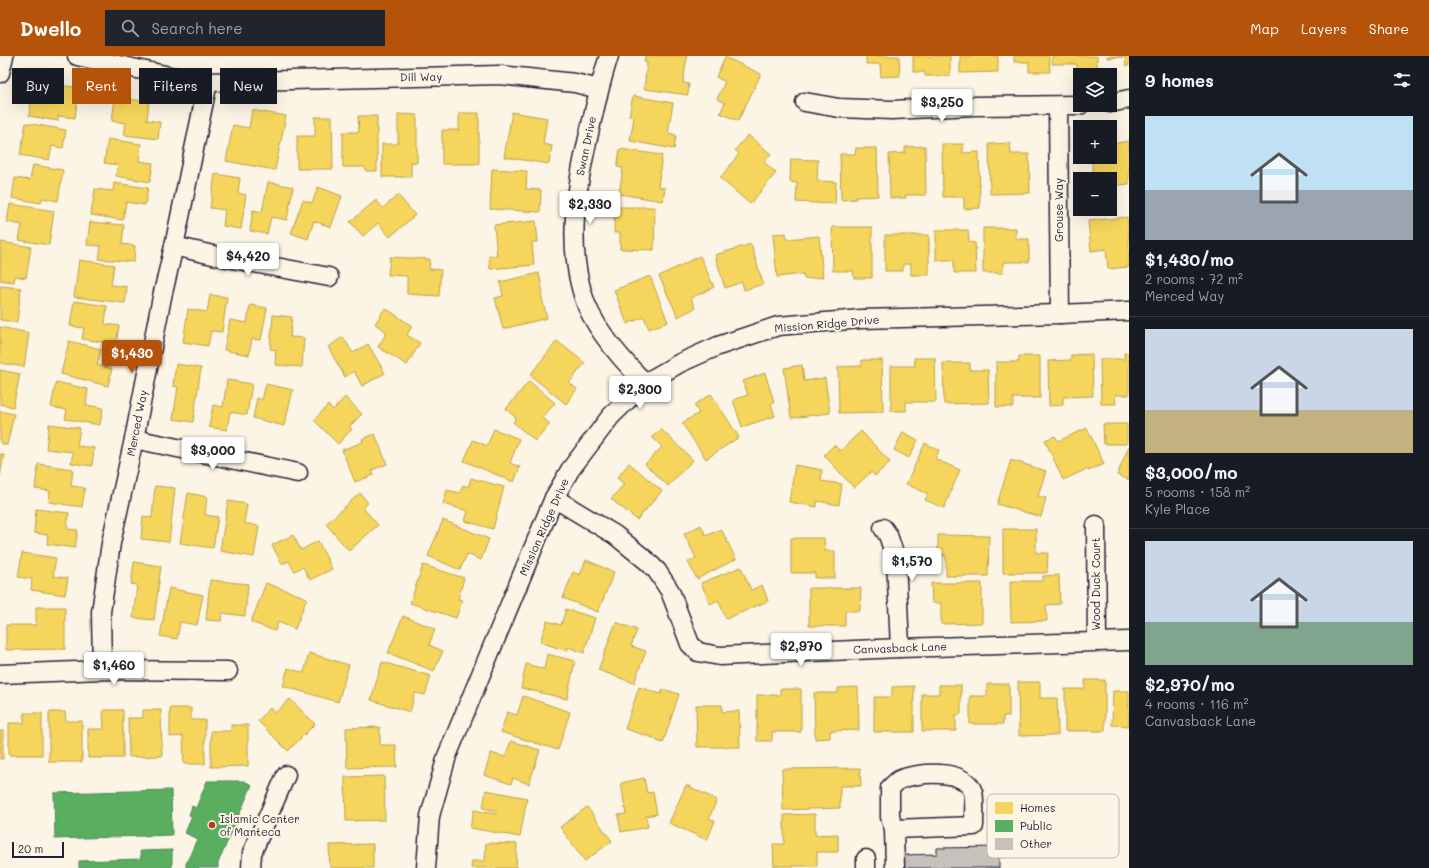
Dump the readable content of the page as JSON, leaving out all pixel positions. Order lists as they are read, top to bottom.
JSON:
{
  "streets": {
    "street": [
      "Dill Way",
      "Swan Drive",
      "Grouse Way",
      "Mission Ridge Drive",
      "Merced Way",
      "Wood Duck Court",
      "Canvasback Lane"
    ]
  },
  "crossings": [
    ["Dill Way", "Swan Drive"],
    ["Swan Drive", "Mission Ridge Drive"],
    ["Grouse Way", "Mission Ridge Drive"],
    ["Mission Ridge Drive", "Canvasback Lane"],
    ["Wood Duck Court", "Canvasback Lane"]
  ],
  "places": ["Islamic Center of Manteca"],
  "legend": ["Homes", "Public", "Other"],
  "scale_bar": "20 m",
  "page": {
    "header": "Dwello",
    "search": "Search here",
    "nav": ["Map", "Layers", "Share"],
    "heading": "9 homes",
    "map_buttons": ["+", "−"],
    "chip": [
      "Buy",
      "Rent",
      "Filters",
      "New"
    ],
    "price": [
      "$3,250",
      "$2,330",
      "$4,420",
      "$1,430",
      "$2,300",
      "$3,000",
      "$1,570",
      "$2,970",
      "$1,460"
    ],
    "list": [
      {
        "name": "$1,430/mo",
        "note": "2 rooms · 72 m² · Merced Way"
      },
      {
        "name": "$3,000/mo",
        "note": "5 rooms · 158 m² · Kyle Place"
      },
      {
        "name": "$2,970/mo",
        "note": "4 rooms · 116 m² · Canvasback Lane"
      }
    ],
    "scale": "20 m"
  }
}
